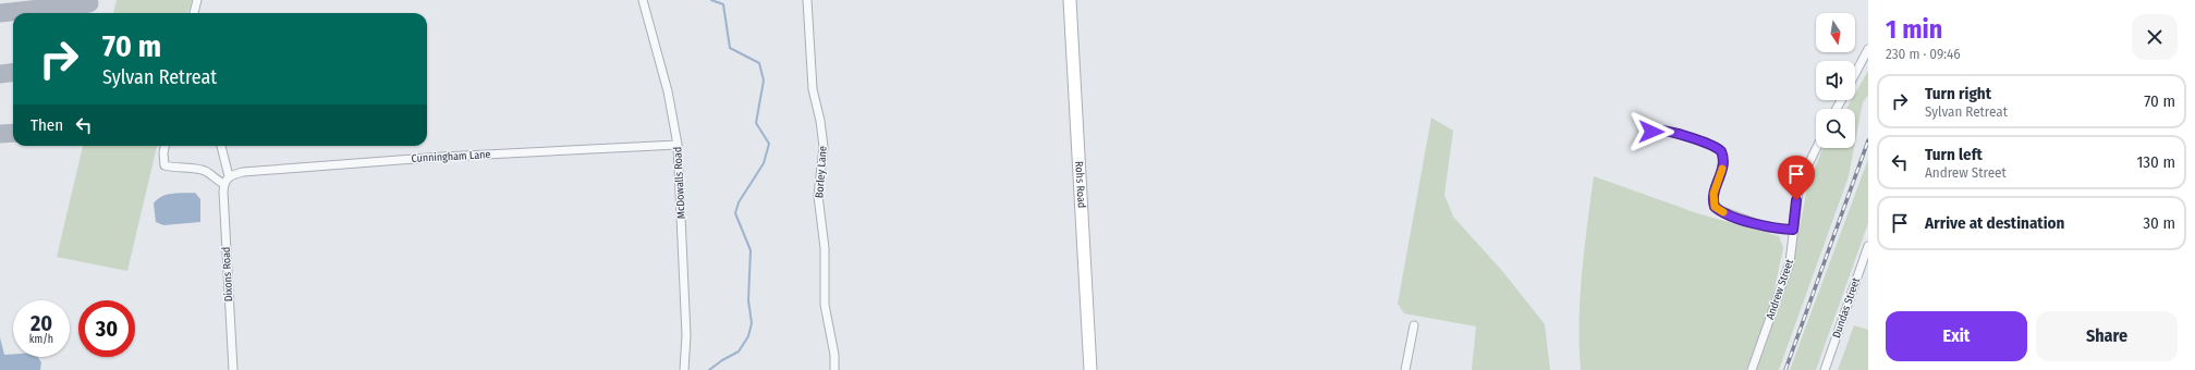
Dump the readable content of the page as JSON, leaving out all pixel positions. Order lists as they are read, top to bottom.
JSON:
{
  "streets": {
    "street": [
      "Cunningham Lane",
      "Borley Lane",
      "McDowalls Road",
      "Rohs Road",
      "Dixons Road",
      "Andrew Street",
      "Dundas Street"
    ]
  },
  "crossings": [
    ["Cunningham Lane", "McDowalls Road"],
    ["Cunningham Lane", "Dixons Road"]
  ],
  "north": "bottom",
  "page": {
    "heading": ["1 min", "230 m · 09:46"],
    "turn": ["70 m", "Sylvan Retreat"],
    "list": [
      {
        "name": "Turn right",
        "note": "Sylvan Retreat",
        "value": "70 m"
      },
      {
        "name": "Turn left",
        "note": "Andrew Street",
        "value": "130 m"
      },
      {
        "name": "Arrive at destination",
        "value": "30 m"
      }
    ],
    "then": "Then",
    "speed": "20 km/h",
    "limit": "30",
    "buttons": ["Exit", "Share"]
  }
}
